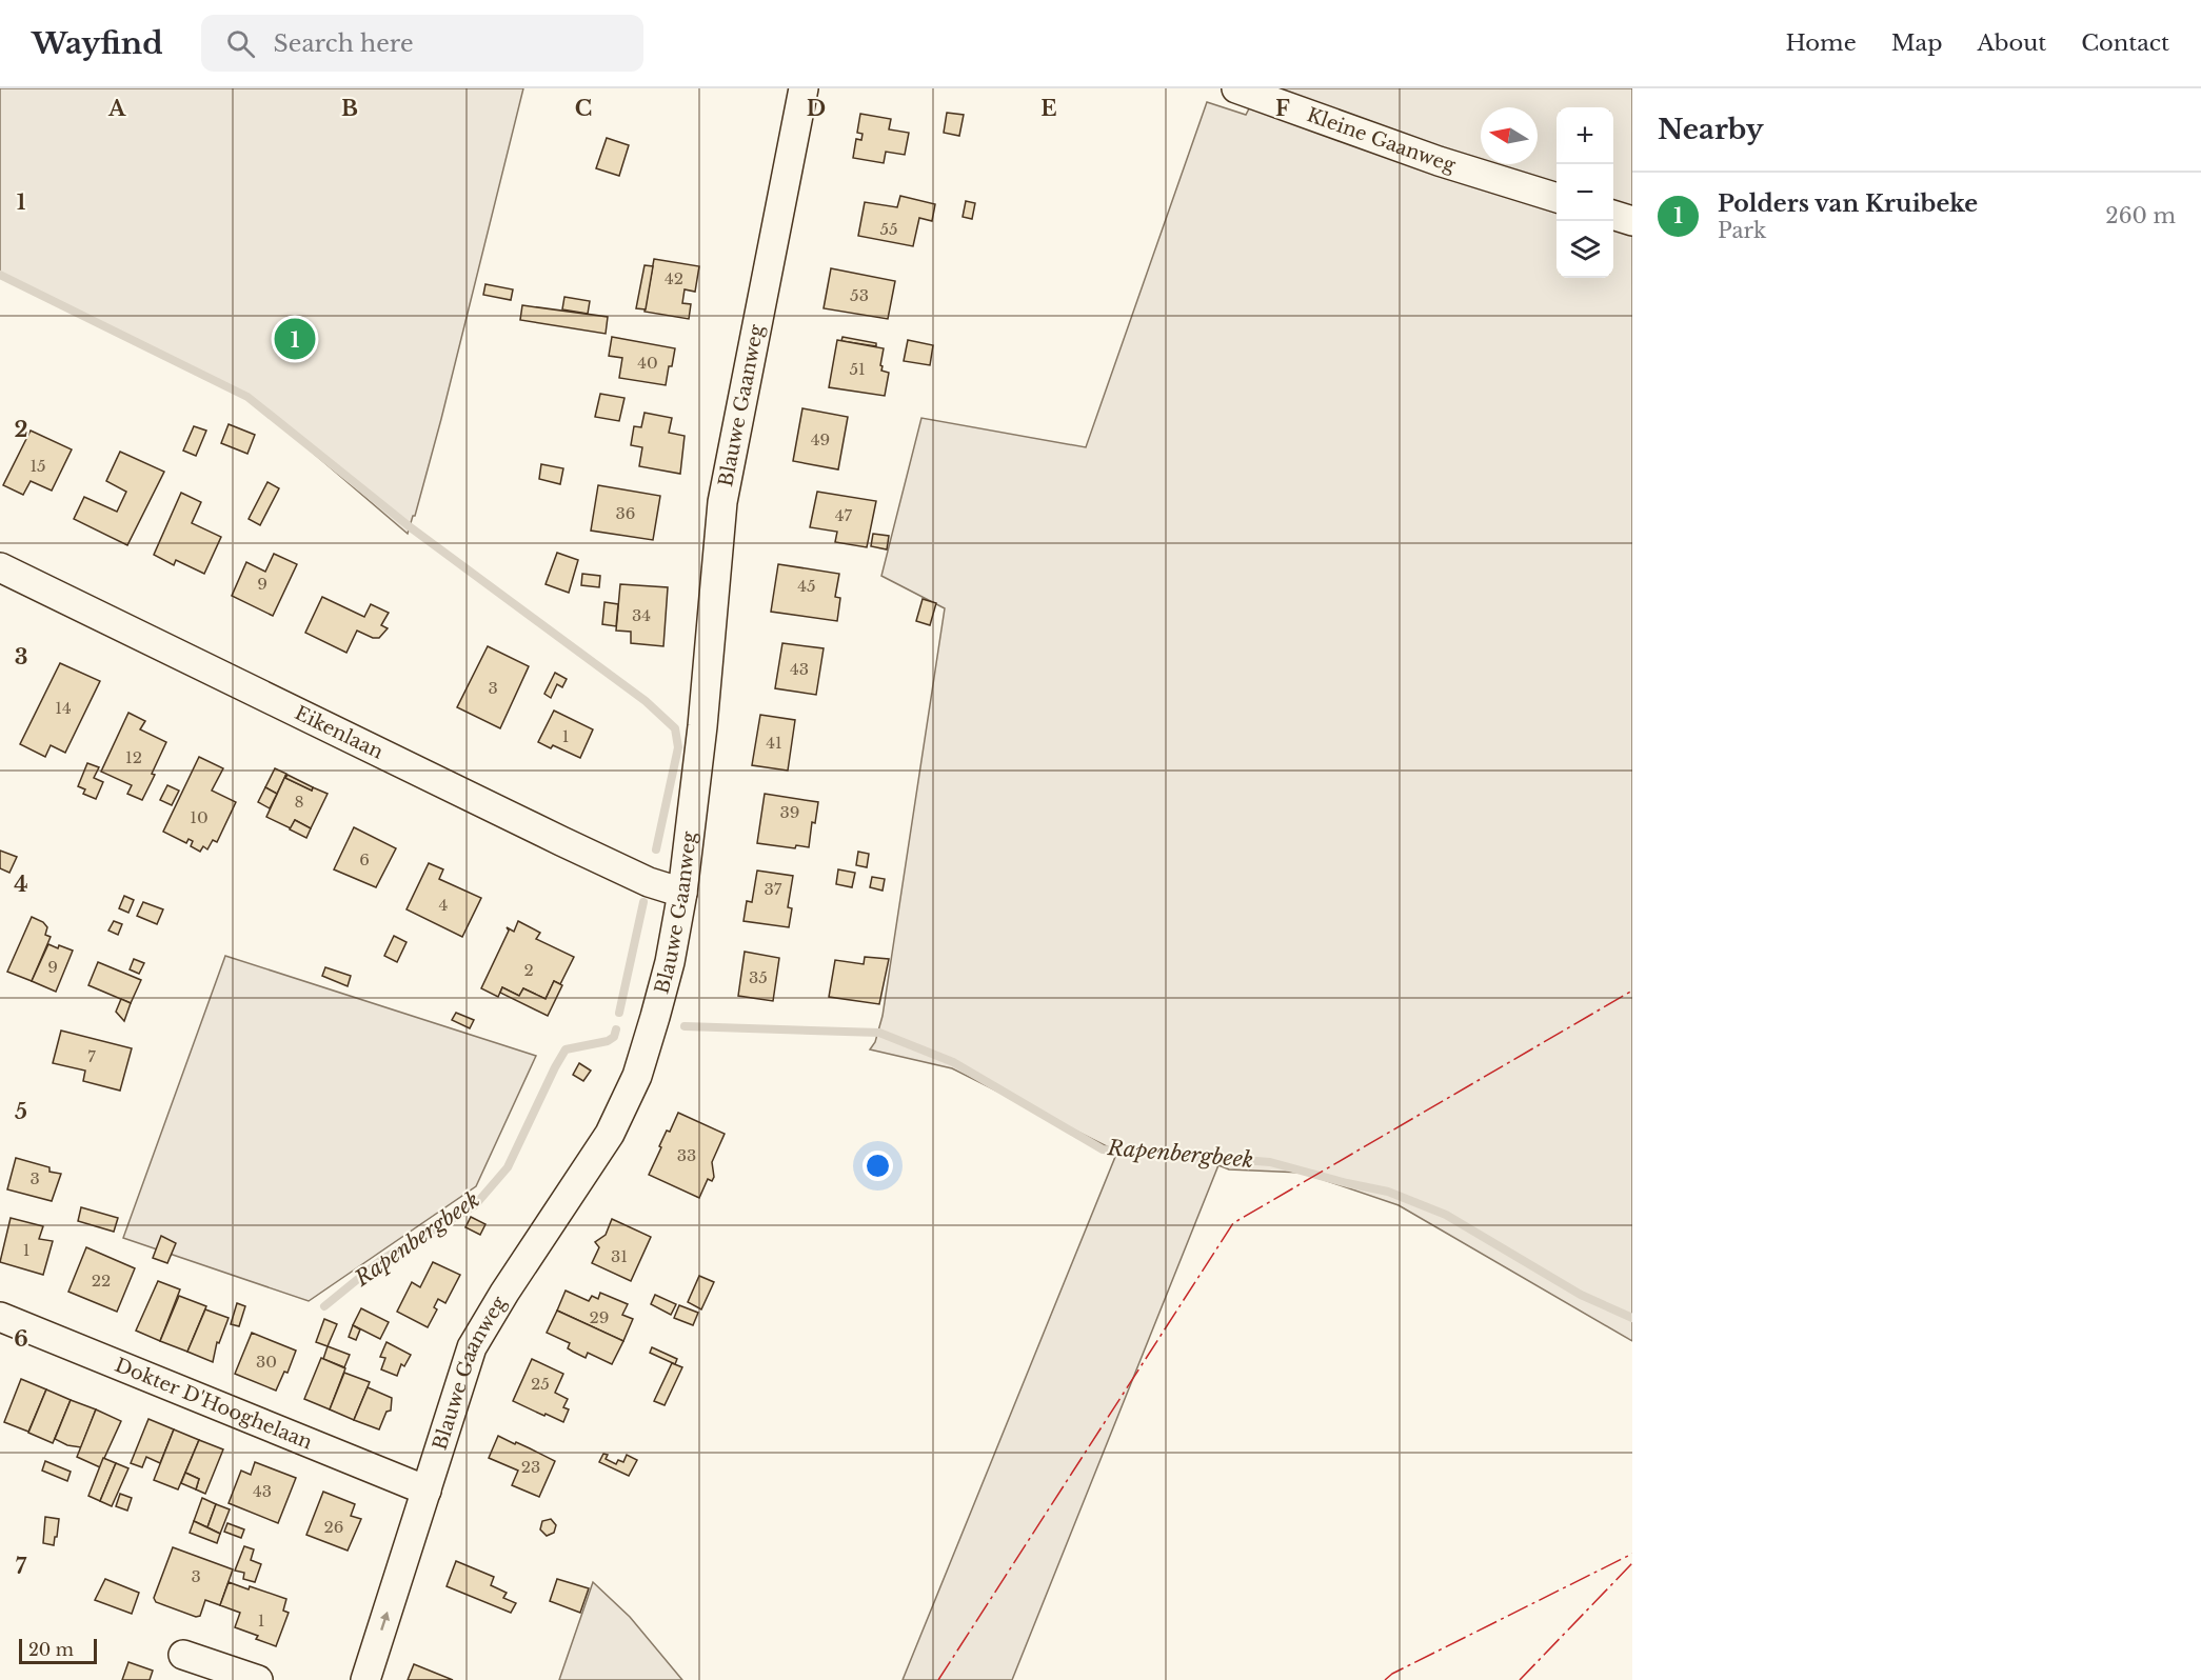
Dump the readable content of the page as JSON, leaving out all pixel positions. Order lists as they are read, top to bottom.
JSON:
{
  "streets": {
    "street": [
      "Kleine Gaanweg",
      "Blauwe Gaanweg",
      "Eikenlaan",
      "Dokter D'Hooghelaan"
    ]
  },
  "crossings": [
    ["Blauwe Gaanweg", "Eikenlaan"],
    ["Blauwe Gaanweg", "Dokter D'Hooghelaan"]
  ],
  "water": ["Rapenbergbeek"],
  "house_numbers": [
    "55",
    "42",
    "53",
    "40",
    "51",
    "49",
    "15",
    "36",
    "47",
    "9",
    "45",
    "34",
    "43",
    "3",
    "14",
    "1",
    "41",
    "12",
    "8",
    "39",
    "10",
    "6",
    "37",
    "4",
    "9",
    "2",
    "35",
    "7",
    "33",
    "3",
    "1",
    "31",
    "22",
    "29",
    "30",
    "25",
    "23",
    "43",
    "26",
    "3",
    "1"
  ],
  "scale_bar": "20 m",
  "north": "left",
  "page": {
    "header": "Wayfind",
    "search": "Search here",
    "nav": [
      "Home",
      "Map",
      "About",
      "Contact"
    ],
    "heading": "Nearby",
    "map_buttons": ["+", "−"],
    "list": [
      {
        "mark": "1",
        "name": "Polders van Kruibeke",
        "note": "Park",
        "value": "260 m"
      }
    ],
    "pins": "1",
    "scale": "20 m"
  },
  "grid": {
    "columns": [
      "A",
      "B",
      "C",
      "D",
      "E",
      "F"
    ],
    "rows": [
      "1",
      "2",
      "3",
      "4",
      "5",
      "6",
      "7"
    ]
  }
}
